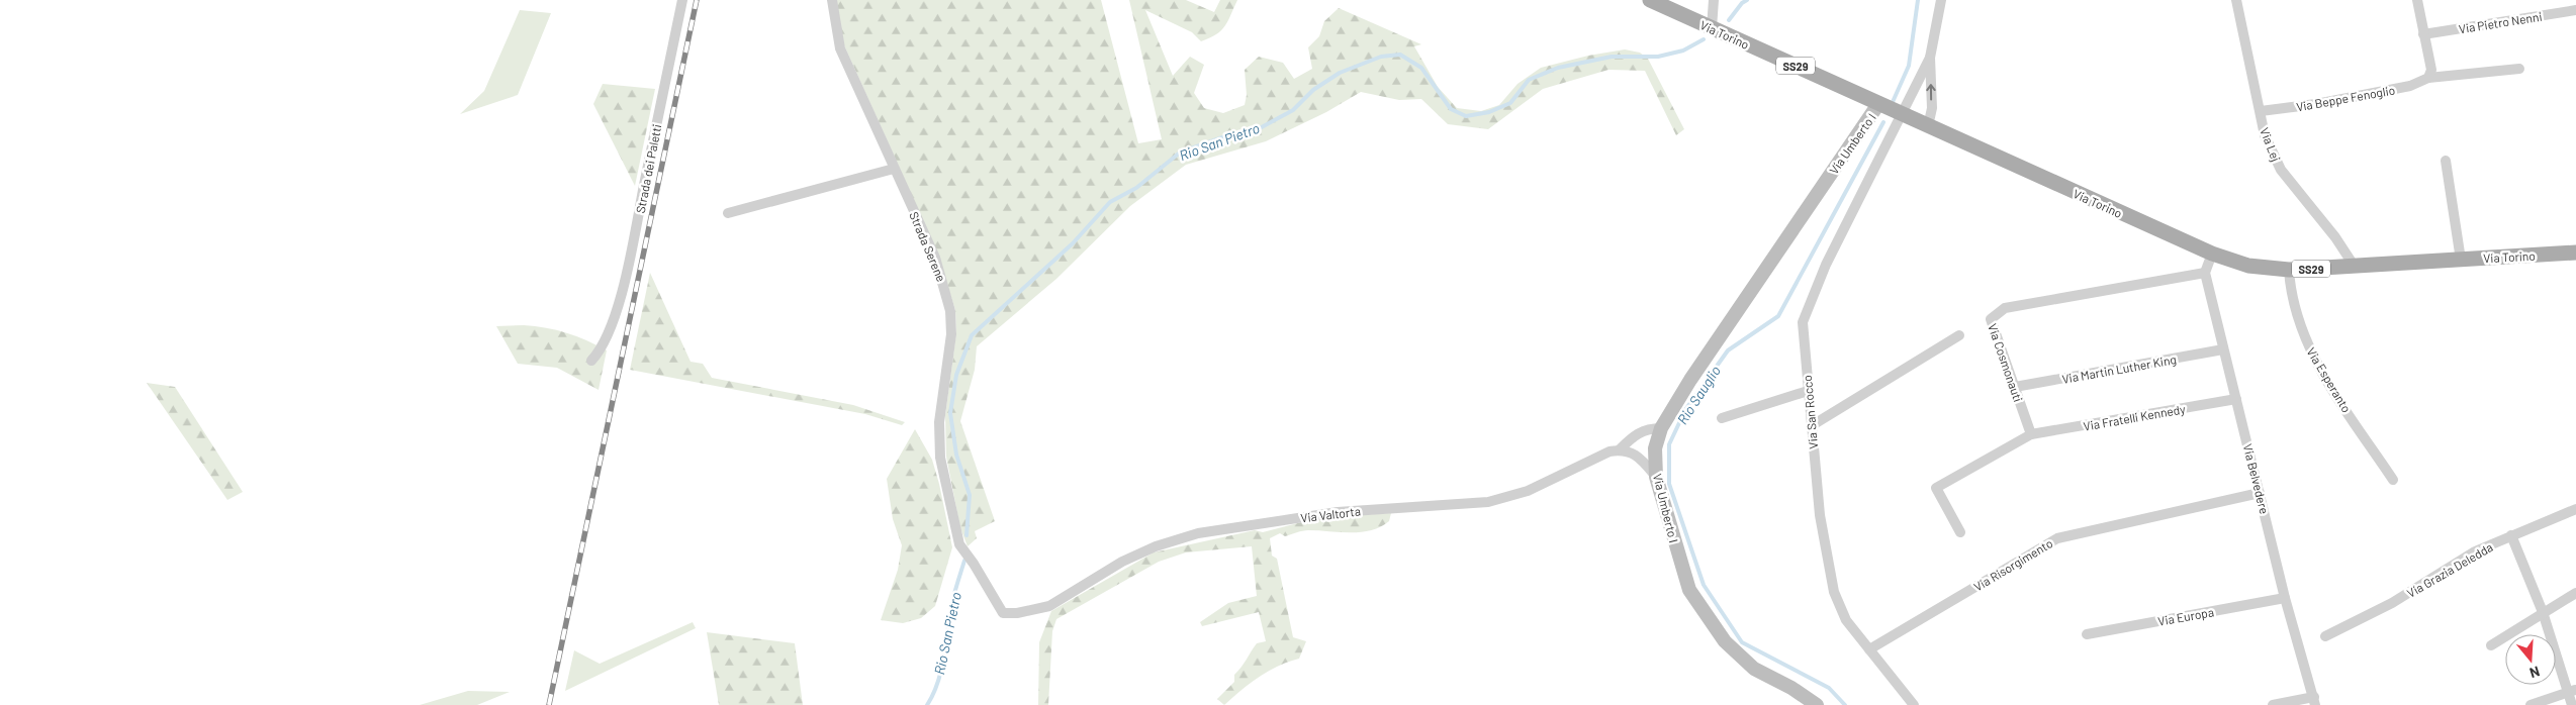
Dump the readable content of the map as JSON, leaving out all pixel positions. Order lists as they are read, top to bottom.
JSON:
{
  "streets": {
    "main road": ["Via Torino", "SS29"],
    "street": [
      "Via Pietro Nenni",
      "Via Beppe Fenoglio",
      "Via Umberto I",
      "Via Lej",
      "Strada dei Paletti",
      "Strada Serene",
      "Via Cosmonauti",
      "Via Martin Luther King",
      "Via Esperanto",
      "Via San Rocco",
      "Via Fratelli Kennedy",
      "Via Belvedere",
      "Via Valtorta",
      "Via Risorgimento",
      "Via Grazia Deledda",
      "Via Europa"
    ]
  },
  "crossings": [
    ["Via Torino", "Via Umberto I"],
    ["Via Torino", "Via Lej"],
    ["Via Torino", "Via Esperanto"],
    ["Via Torino", "Via San Rocco"],
    ["Via Beppe Fenoglio", "Via Lej"],
    ["Via Umberto I", "Via Valtorta"],
    ["Strada Serene", "Via Valtorta"],
    ["Via Cosmonauti", "Via Martin Luther King"],
    ["Via Cosmonauti", "Via Fratelli Kennedy"],
    ["Via Cosmonauti", "Via Belvedere"],
    ["Via Martin Luther King", "Via Belvedere"],
    ["Via San Rocco", "Via Risorgimento"],
    ["Via Fratelli Kennedy", "Via Belvedere"],
    ["Via Belvedere", "Via Risorgimento"],
    ["Via Belvedere", "Via Europa"]
  ],
  "water": ["Rio San Pietro", "Rio Sauglio"],
  "north": "bottom"
}
